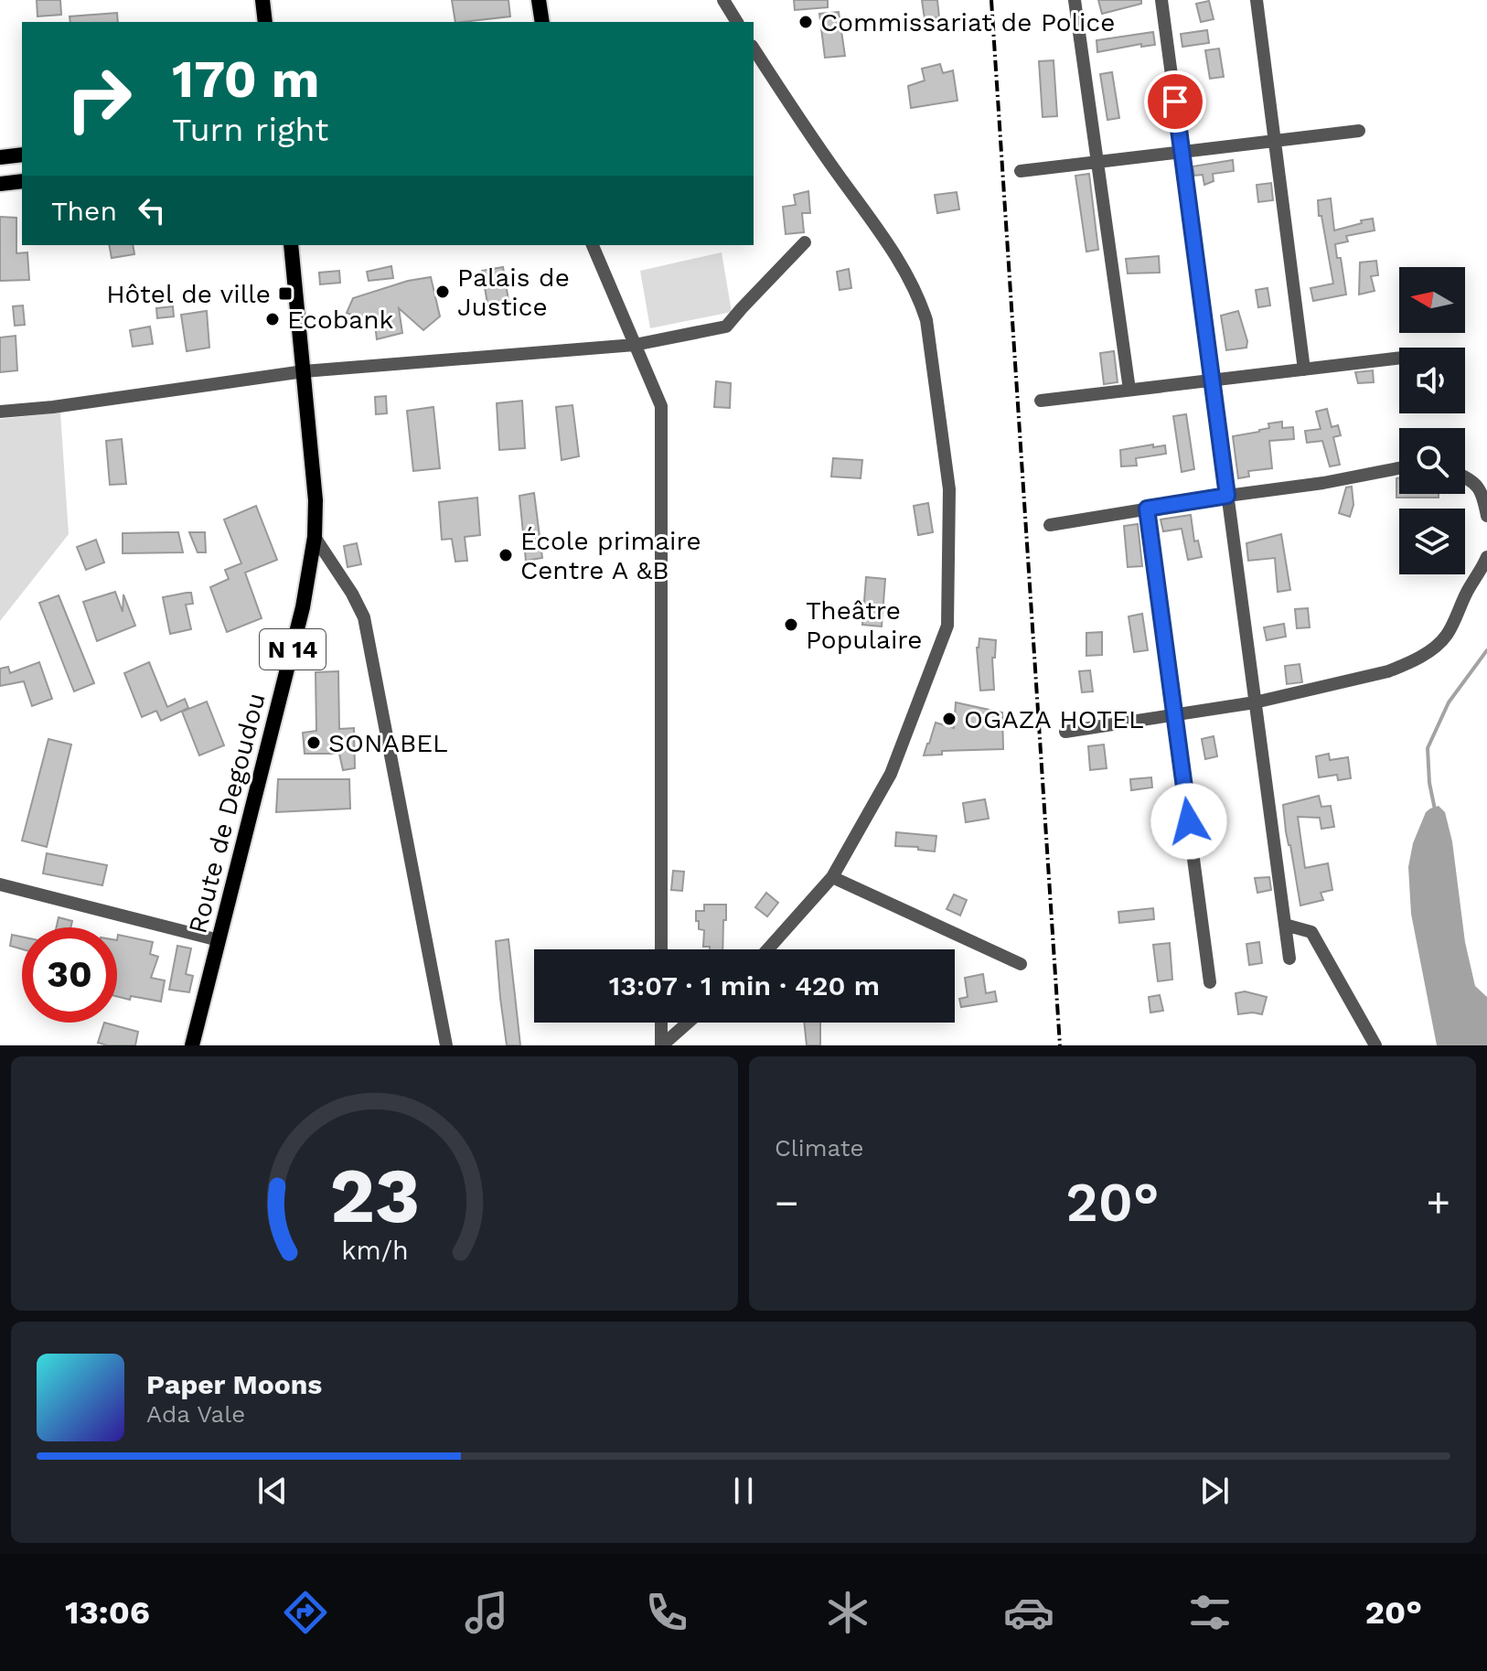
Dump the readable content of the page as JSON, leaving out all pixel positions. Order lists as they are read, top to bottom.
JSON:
{
  "streets": {
    "main road": ["N 14", "Route de Degoudou"]
  },
  "places": {
    "other": [
      "Commissariat de Police",
      "Palais de Justice",
      "Ecobank",
      "École primaire Centre A &B",
      "Theâtre Populaire",
      "OGAZA HOTEL",
      "SONABEL"
    ],
    "transit": ["Hôtel de ville"]
  },
  "north": "left",
  "page": {
    "turn": ["170 m", "Turn right"],
    "then": "Then",
    "limit": "30",
    "trip": "13:07 · 1 min · 420 m",
    "tile": "Climate",
    "heat": ["−", "20°", "+"],
    "song": ["Paper Moons", "Ada Vale"],
    "tabs": ["13:06", "20°"],
    "gauge": ["23", "km/h"]
  }
}
